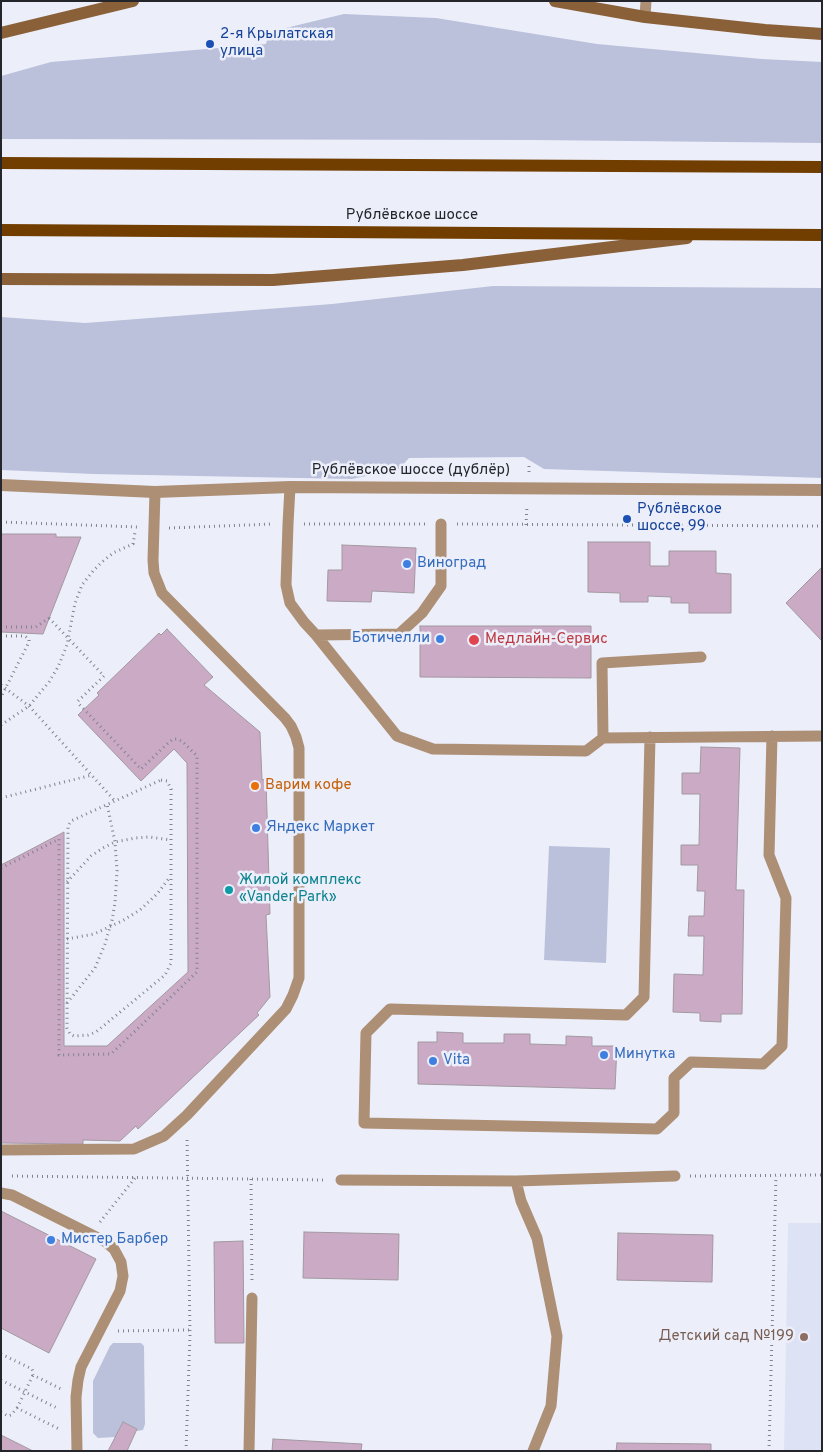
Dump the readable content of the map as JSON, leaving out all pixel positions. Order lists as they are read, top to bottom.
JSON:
{
  "streets": {
    "main road": ["Рублёвское шоссе"],
    "street": ["Рублёвское шоссе (дублёр)"]
  },
  "places": [
    "2-я Крылатская улица",
    "Рублёвское шоссе, 99",
    "Виноград",
    "Ботичелли",
    "Медлайн-Сервис",
    "Варим кофе",
    "Яндекс Маркет",
    "Жилой комплекс «Vander Park»",
    "Минутка",
    "Vita",
    "Мистер Барбер",
    "Детский сад №199"
  ]
}
